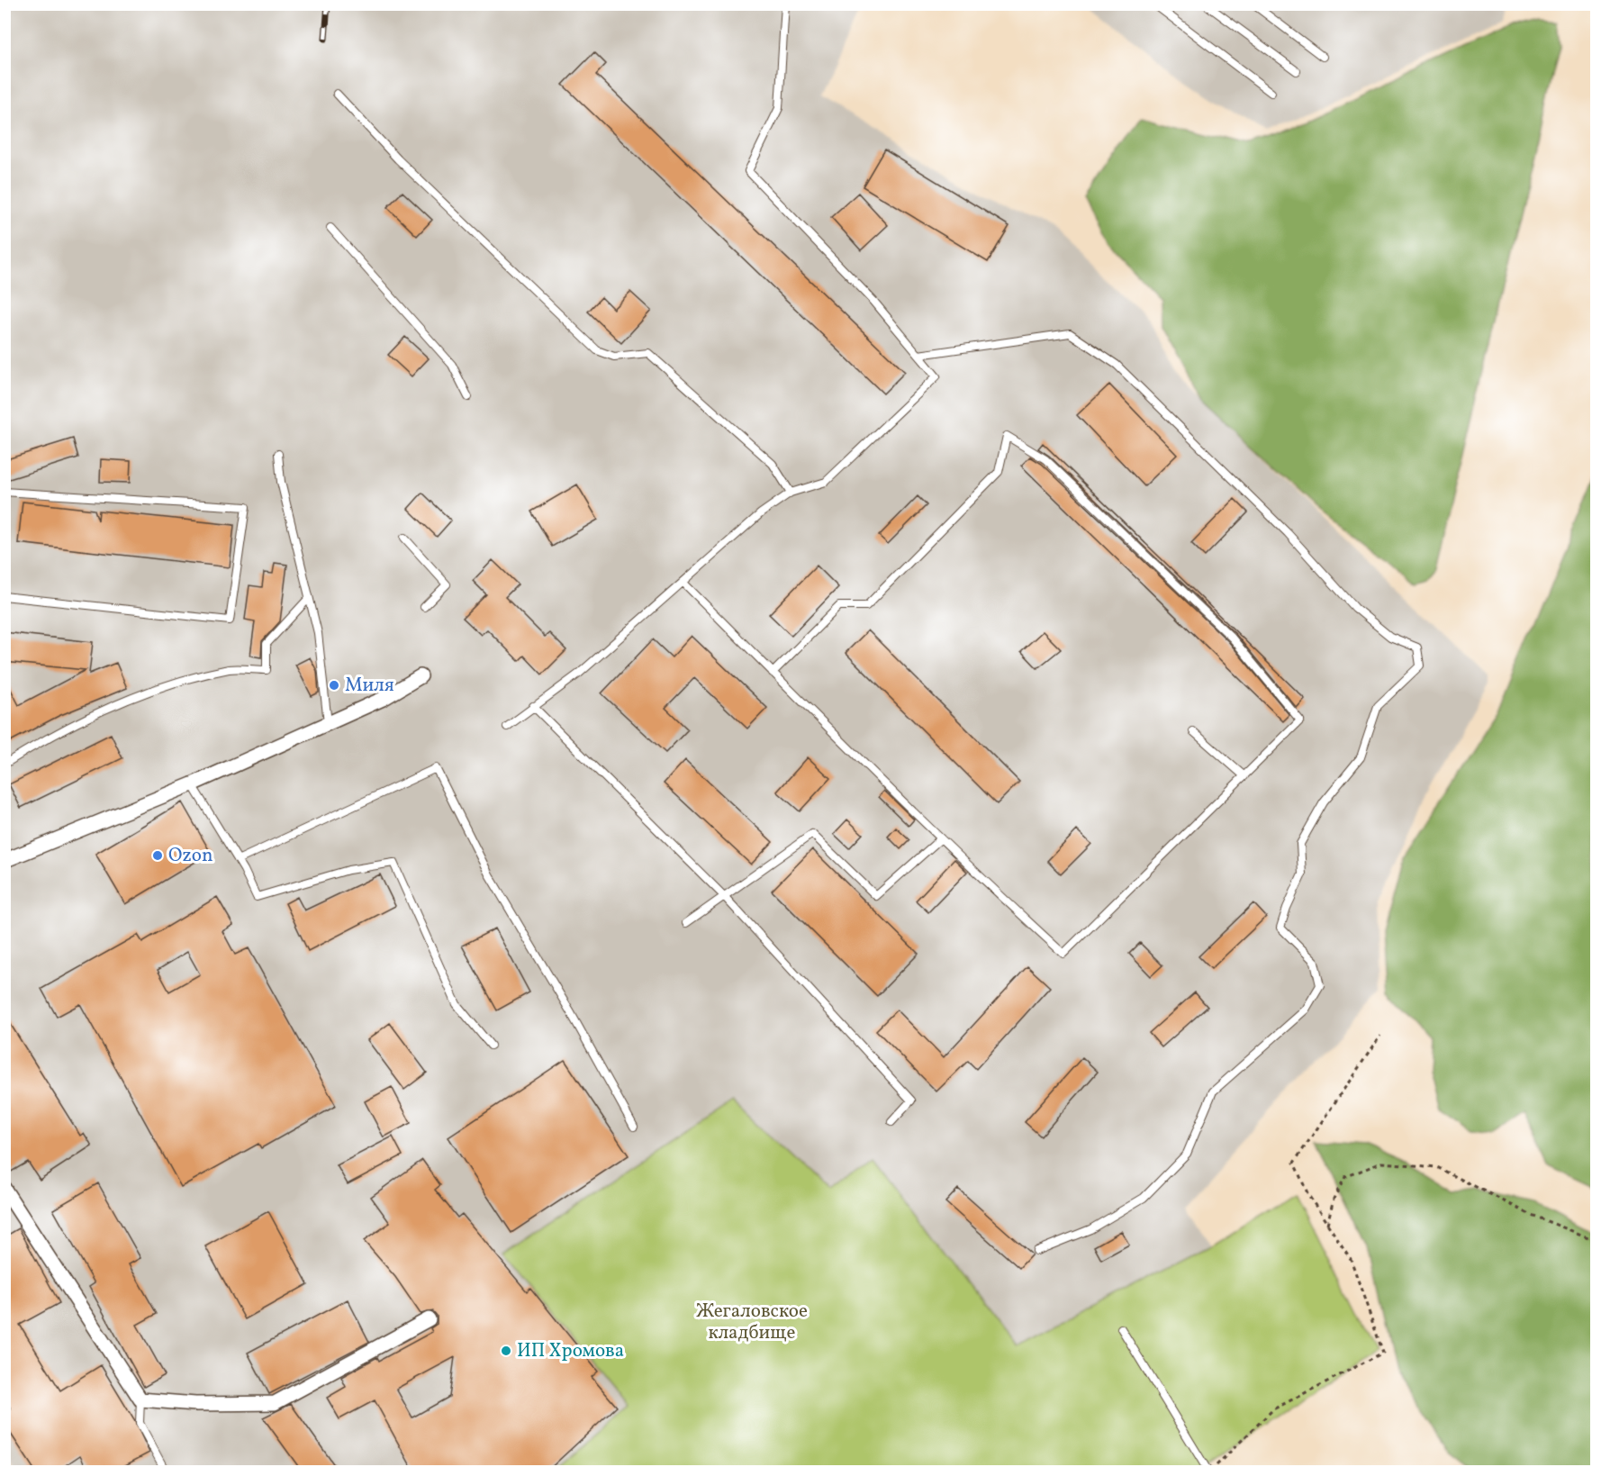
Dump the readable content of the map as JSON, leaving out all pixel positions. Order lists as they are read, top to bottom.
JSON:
{
  "parks": ["Жегаловское кладбище"],
  "places": ["Миля", "Ozon", "ИП Хромова"]
}
